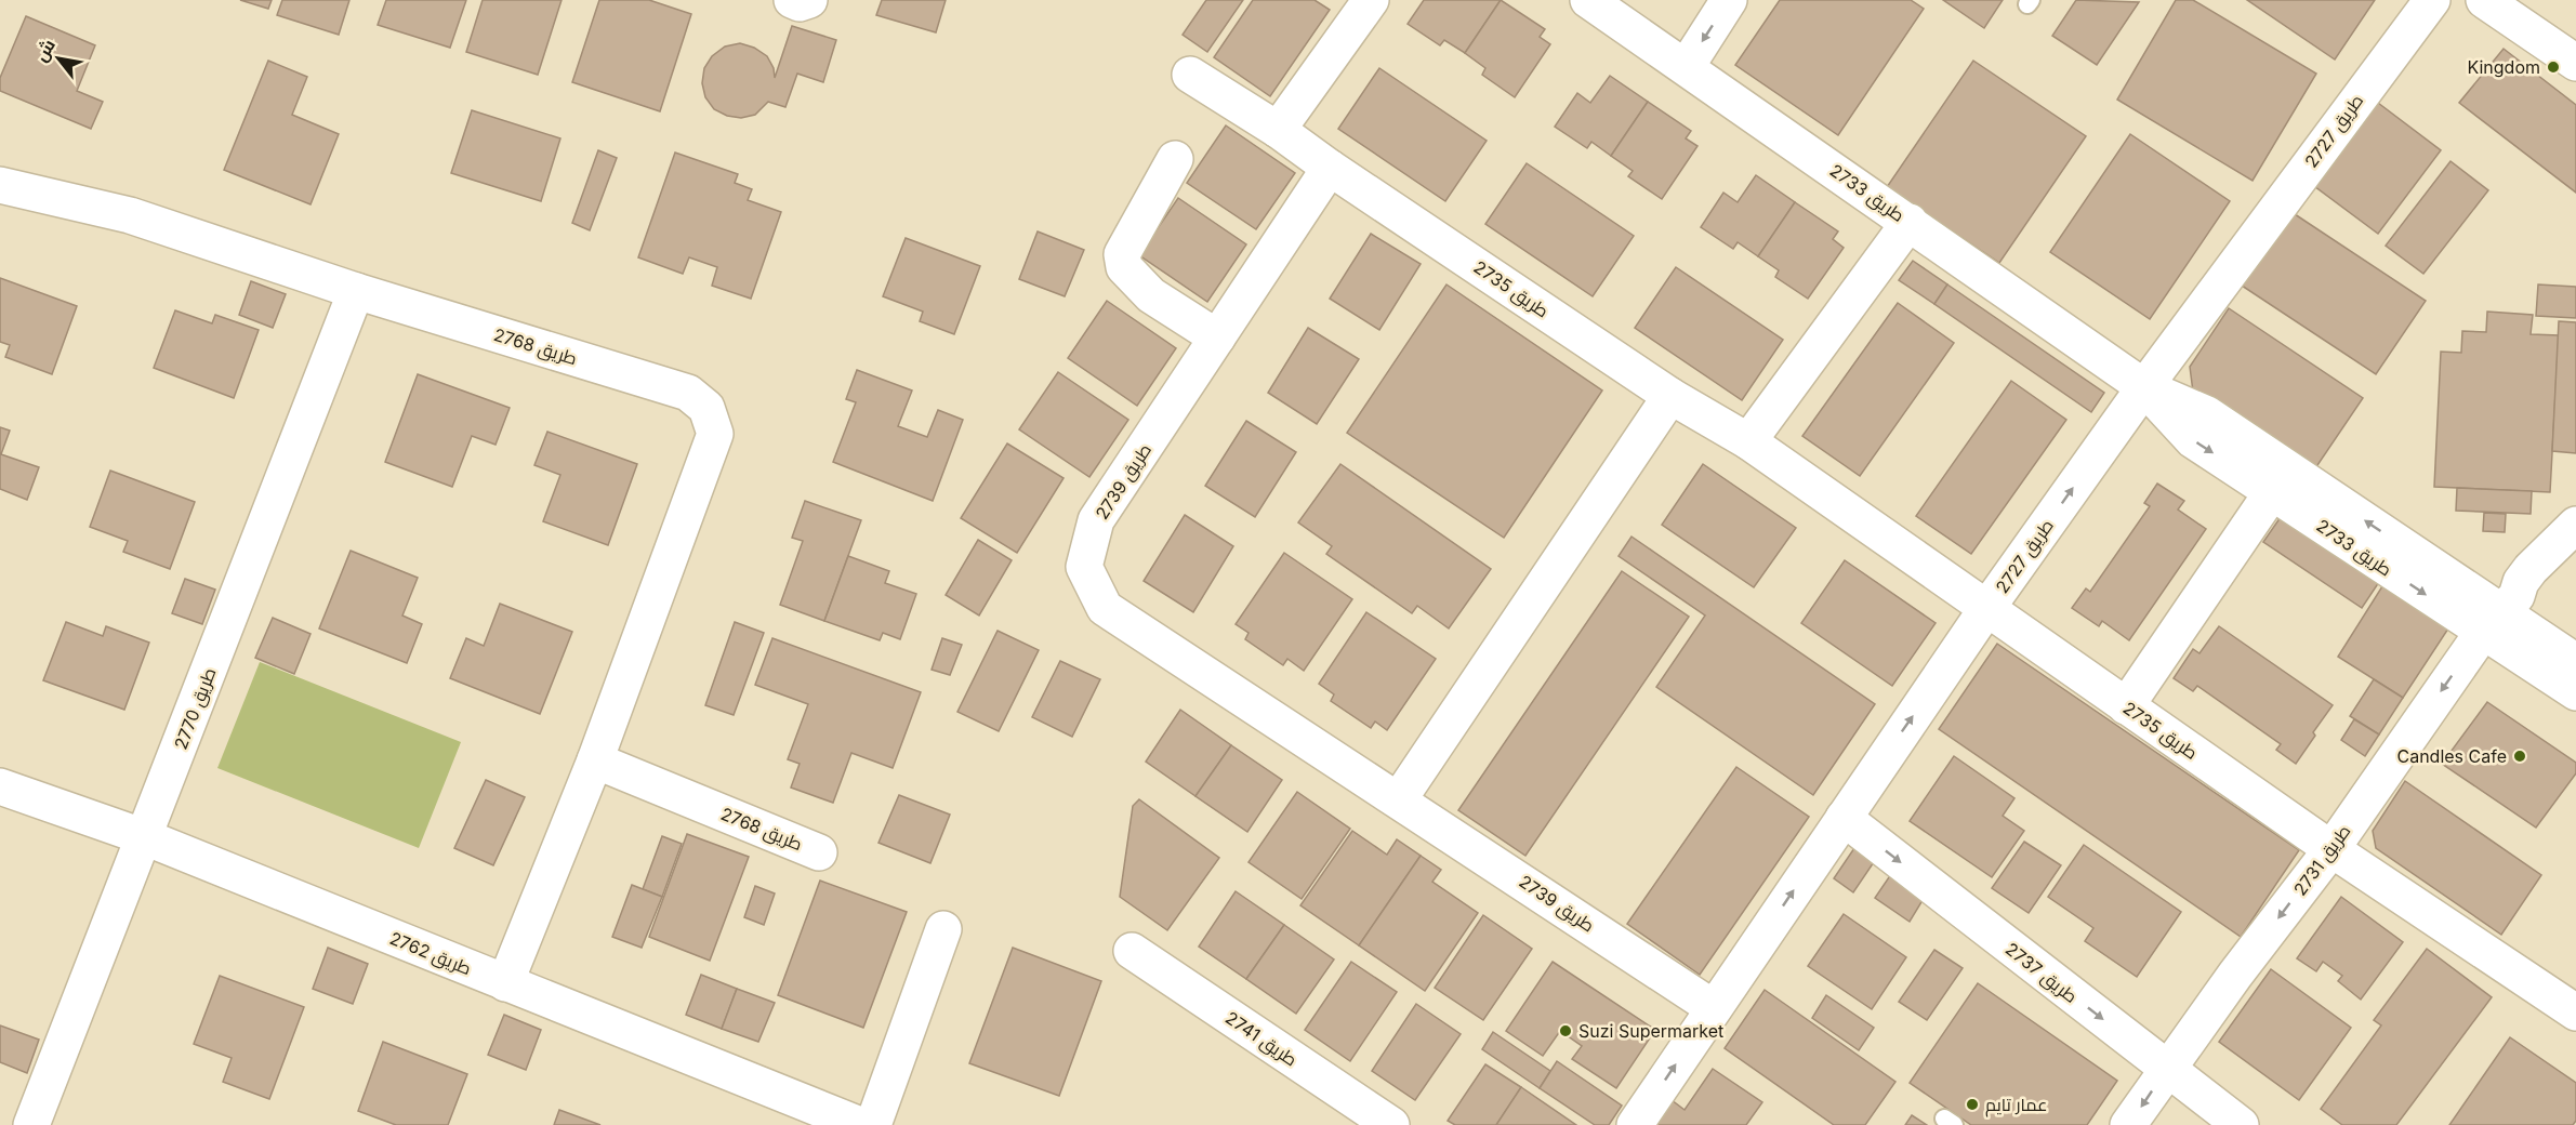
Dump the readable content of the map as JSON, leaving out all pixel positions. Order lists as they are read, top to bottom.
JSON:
{
  "streets": {
    "street": [
      "طريق 2727",
      "طريق 2733",
      "طريق 2735",
      "طريق 2768",
      "طريق 2739",
      "طريق 2770",
      "طريق 2731",
      "طريق 2762",
      "طريق 2737",
      "طريق 2741"
    ]
  },
  "crossings": [
    ["طريق 2727", "طريق 2733"],
    ["طريق 2727", "طريق 2735"],
    ["طريق 2727", "طريق 2739"],
    ["طريق 2727", "طريق 2737"],
    ["طريق 2733", "طريق 2731"],
    ["طريق 2735", "طريق 2739"],
    ["طريق 2735", "طريق 2731"],
    ["طريق 2768", "طريق 2770"],
    ["طريق 2768", "طريق 2762"],
    ["طريق 2770", "طريق 2762"],
    ["طريق 2731", "طريق 2737"]
  ],
  "one_way": ["طريق 2737"],
  "places": [
    "Kingdom",
    "Candles Cafe",
    "Suzi Supermarket",
    "عمار تايم"
  ],
  "north": "top left"
}
